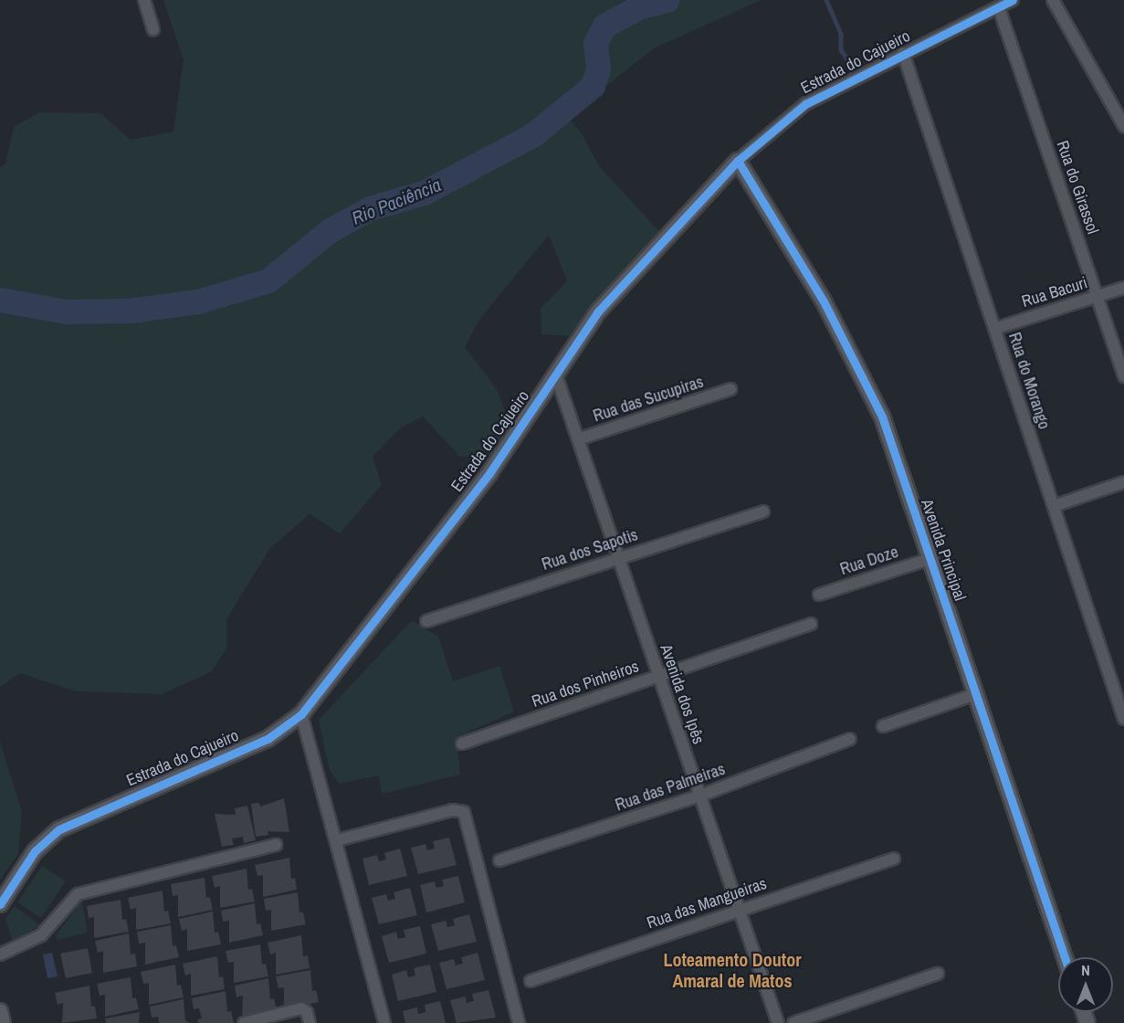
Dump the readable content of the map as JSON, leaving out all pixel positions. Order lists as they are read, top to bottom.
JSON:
{
  "streets": {
    "street": [
      "Estrada do Cajueiro",
      "Rua do Girassol",
      "Rua Bacuri",
      "Rua do Morango",
      "Rua das Sucupiras",
      "Rua dos Sapotis",
      "Avenida Principal",
      "Rua Doze",
      "Rua dos Pinheiros",
      "Avenida dos Ipês",
      "Rua das Palmeiras",
      "Rua das Mangueiras"
    ]
  },
  "crossings": [
    ["Estrada do Cajueiro", "Rua do Girassol"],
    ["Estrada do Cajueiro", "Rua do Morango"],
    ["Estrada do Cajueiro", "Avenida Principal"],
    ["Estrada do Cajueiro", "Avenida dos Ipês"],
    ["Rua do Girassol", "Rua Bacuri"],
    ["Rua Bacuri", "Rua do Morango"],
    ["Rua das Sucupiras", "Avenida dos Ipês"],
    ["Rua dos Sapotis", "Avenida dos Ipês"],
    ["Avenida Principal", "Rua Doze"],
    ["Rua dos Pinheiros", "Avenida dos Ipês"],
    ["Avenida dos Ipês", "Rua das Palmeiras"],
    ["Avenida dos Ipês", "Rua das Mangueiras"]
  ],
  "districts": ["Loteamento Doutor Amaral de Matos"],
  "water": ["Rio Paciência"],
  "north": "top"
}
